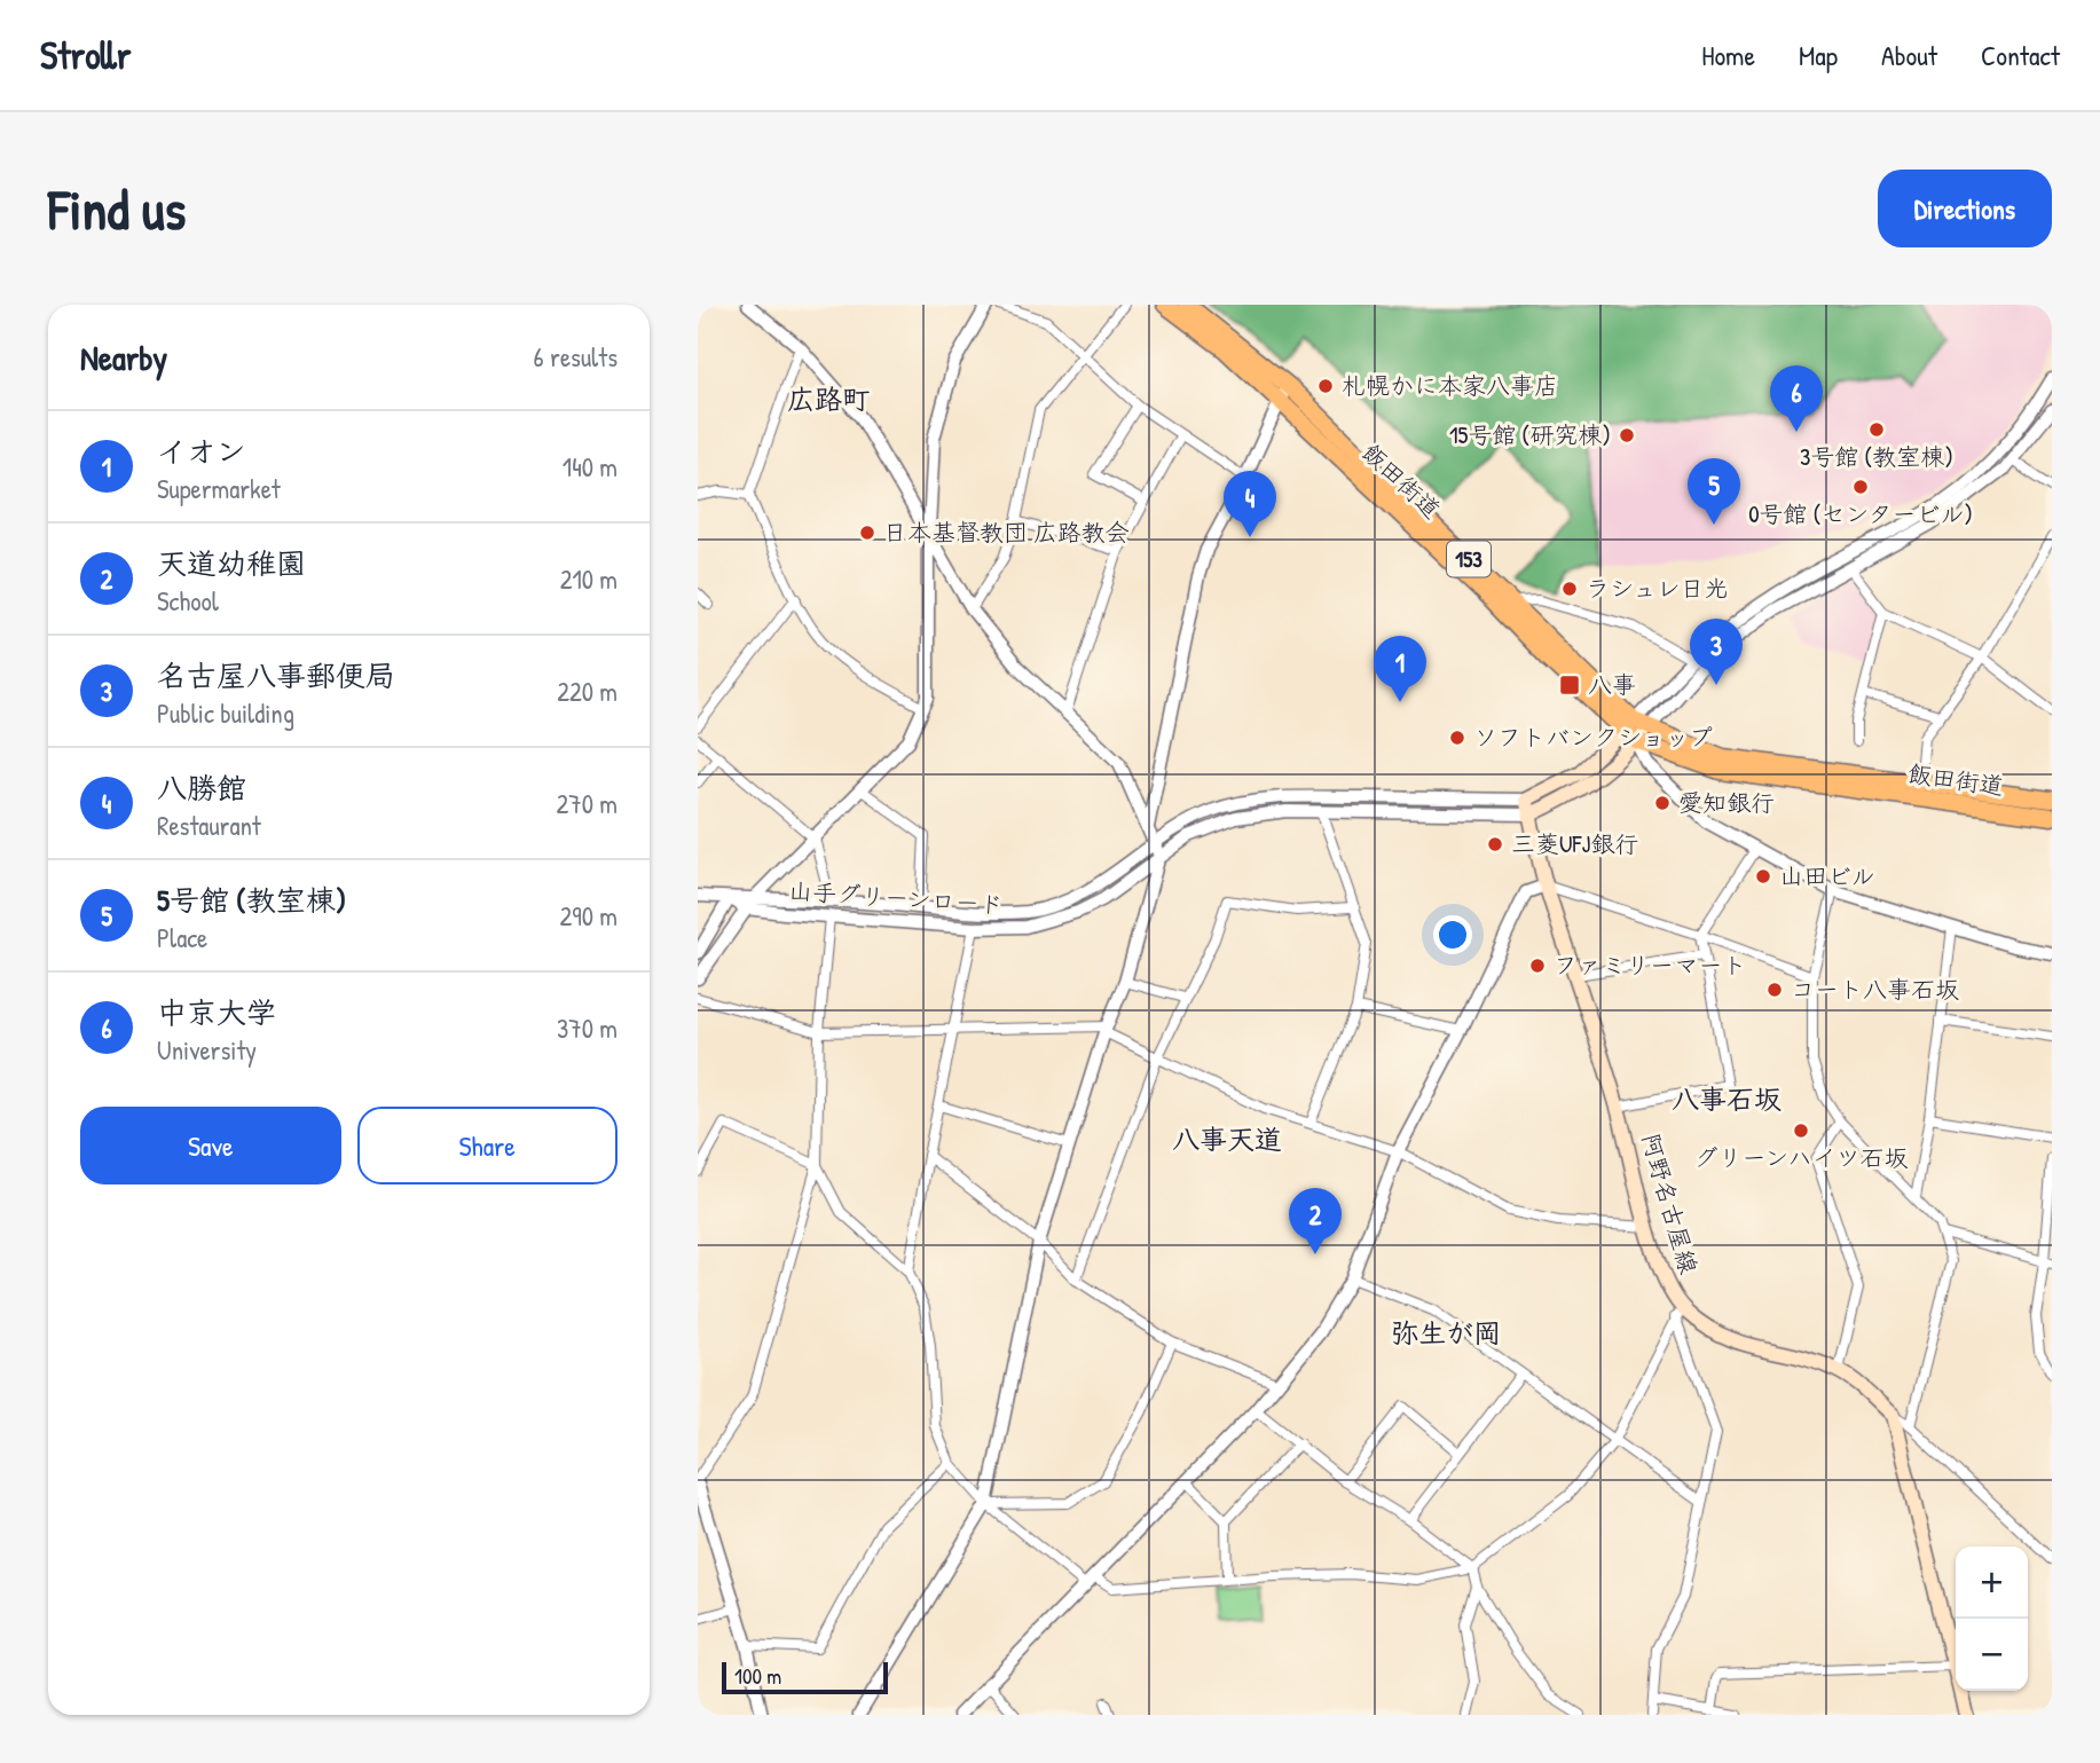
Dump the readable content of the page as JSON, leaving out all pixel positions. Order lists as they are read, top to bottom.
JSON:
{
  "streets": {
    "highway": ["飯田街道", "153"],
    "main road": ["阿野名古屋線"],
    "street": ["山手グリーンロード"]
  },
  "crossings": [
    ["山手グリーンロード", "阿野名古屋線"]
  ],
  "districts": [
    "広路町",
    "八事石坂",
    "八事天道",
    "弥生が岡"
  ],
  "places": {
    "other": [
      "札幌かに本家八事店",
      "3号館 (教室棟)",
      "15号館 (研究棟)",
      "0号館 (センタービル)",
      "日本基督教団 広路教会",
      "ラシュレ日光",
      "ソフトバンクショップ",
      "愛知銀行",
      "三菱UFJ銀行",
      "山田ビル",
      "ファミリーマート",
      "コート八事石坂",
      "グリーンハイツ石坂"
    ],
    "transit": ["八事"]
  },
  "scale_bar": "100 m",
  "page": {
    "header": "Strollr",
    "nav": [
      "Home",
      "Map",
      "About",
      "Contact"
    ],
    "buttons": [
      "Directions",
      ["Save", "Share"]
    ],
    "title": "Find us",
    "heading": ["Nearby", "6 results"],
    "pins": [
      "6",
      "5",
      "4",
      "3",
      "1",
      "2"
    ],
    "list": [
      {
        "mark": "1",
        "name": "イオン",
        "note": "Supermarket",
        "value": "140 m"
      },
      {
        "mark": "2",
        "name": "天道幼稚園",
        "note": "School",
        "value": "210 m"
      },
      {
        "mark": "3",
        "name": "名古屋八事郵便局",
        "note": "Public building",
        "value": "220 m"
      },
      {
        "mark": "4",
        "name": "八勝館",
        "note": "Restaurant",
        "value": "270 m"
      },
      {
        "mark": "5",
        "name": "5号館 (教室棟)",
        "note": "Place",
        "value": "290 m"
      },
      {
        "mark": "6",
        "name": "中京大学",
        "note": "University",
        "value": "370 m"
      }
    ],
    "map_buttons": ["+", "−"],
    "scale": "100 m"
  }
}
